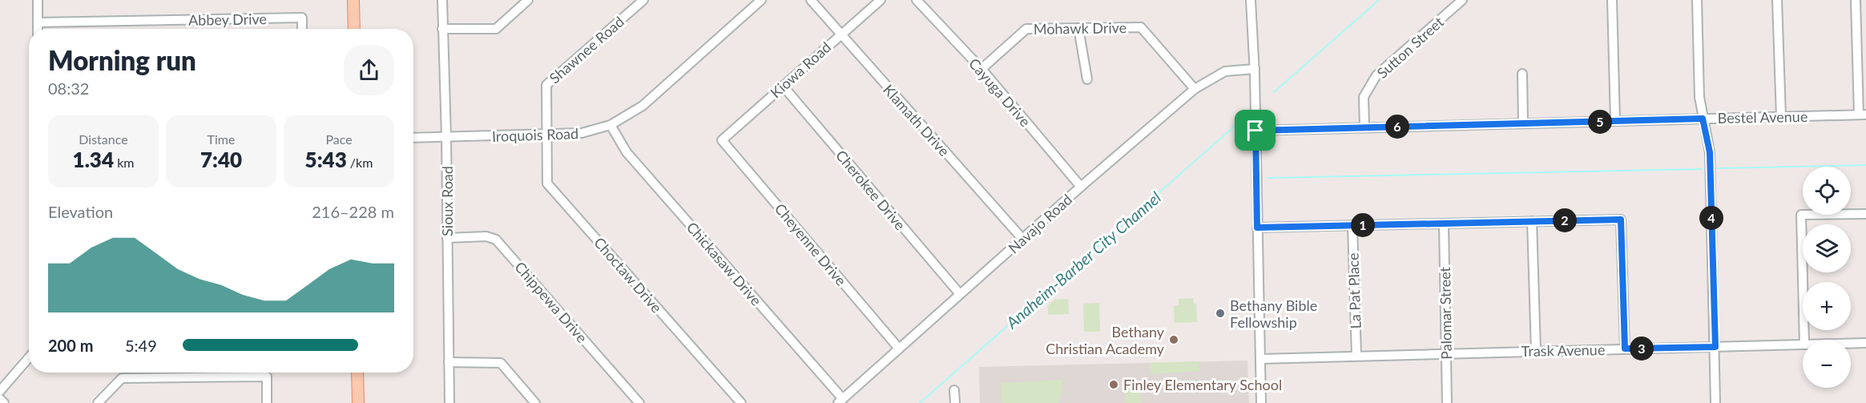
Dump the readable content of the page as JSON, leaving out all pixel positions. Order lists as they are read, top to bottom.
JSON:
{
  "streets": {
    "street": [
      "Abbey Drive",
      "Mohawk Drive",
      "Sutton Street",
      "Shawnee Road",
      "Kiowa Road",
      "Cayuga Drive",
      "Bestel Avenue",
      "Klamath Drive",
      "Iroquois Road",
      "Cherokee Drive",
      "Sioux Road",
      "Navajo Road",
      "Cheyenne Drive",
      "Chickasaw Drive",
      "Choctaw Drive",
      "La Pat Place",
      "Chippewa Drive",
      "Palomar Street",
      "Trask Avenue"
    ]
  },
  "crossings": [
    ["Mohawk Drive", "Cayuga Drive"],
    ["Mohawk Drive", "Navajo Road"],
    ["Sutton Street", "Bestel Avenue"],
    ["Shawnee Road", "Iroquois Road"],
    ["Shawnee Road", "Choctaw Drive"],
    ["Kiowa Road", "Klamath Drive"],
    ["Kiowa Road", "Cherokee Drive"],
    ["Kiowa Road", "Cheyenne Drive"],
    ["Cayuga Drive", "Navajo Road"],
    ["Klamath Drive", "Navajo Road"],
    ["Iroquois Road", "Sioux Road"],
    ["Iroquois Road", "Chickasaw Drive"],
    ["Iroquois Road", "Choctaw Drive"],
    ["Cherokee Drive", "Navajo Road"],
    ["Sioux Road", "Chippewa Drive"],
    ["Navajo Road", "Cheyenne Drive"],
    ["Navajo Road", "Chickasaw Drive"],
    ["La Pat Place", "Trask Avenue"],
    ["Palomar Street", "Trask Avenue"]
  ],
  "water": ["Anaheim-Barber City Channel"],
  "places": ["Bethany Bible Fellowship", "Bethany Christian Academy", "Finley Elementary School"],
  "page": {
    "heading": ["Morning run", "08:32"],
    "pins": [
      "5",
      "6",
      "4",
      "2",
      "1",
      "3"
    ],
    "stats": [
      ["Distance", "1.34 km"],
      ["Time", "7:40"],
      ["Pace", "5:43 /km"]
    ],
    "map_buttons": ["+", "−"],
    "chart": ["Elevation", "216–228 m"],
    "list": [
      {
        "name": "200 m",
        "note": "5:49"
      }
    ]
  }
}
